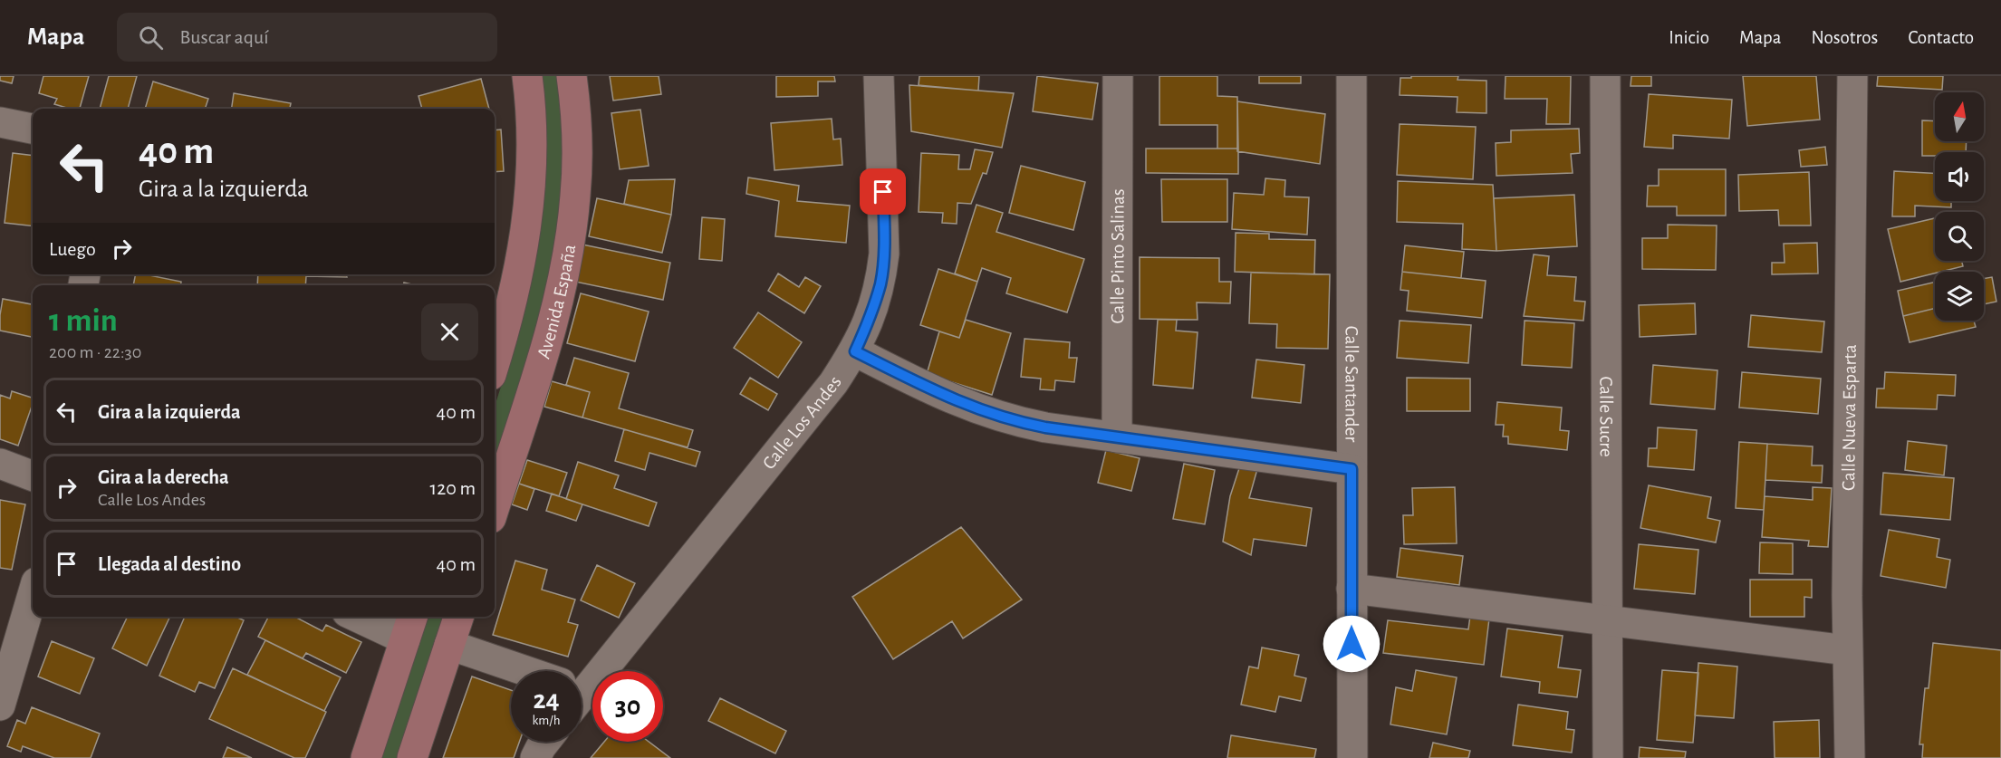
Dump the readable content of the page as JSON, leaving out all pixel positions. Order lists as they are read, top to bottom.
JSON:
{
  "streets": {
    "main road": ["Avenida España"],
    "street": [
      "Calle Pinto Salinas",
      "Calle Santander",
      "Calle Sucre",
      "Calle Nueva Esparta",
      "Calle Los Andes"
    ]
  },
  "north": "top",
  "page": {
    "header": "Mapa",
    "search": "Buscar aquí",
    "nav": [
      "Inicio",
      "Mapa",
      "Nosotros",
      "Contacto"
    ],
    "turn": ["40 m", "Gira a la izquierda"],
    "then": "Luego",
    "heading": ["1 min", "200 m · 22:30"],
    "list": [
      {
        "name": "Gira a la izquierda",
        "value": "40 m"
      },
      {
        "name": "Gira a la derecha",
        "note": "Calle Los Andes",
        "value": "120 m"
      },
      {
        "name": "Llegada al destino",
        "value": "40 m"
      }
    ],
    "speed": "24 km/h",
    "limit": "30"
  }
}
